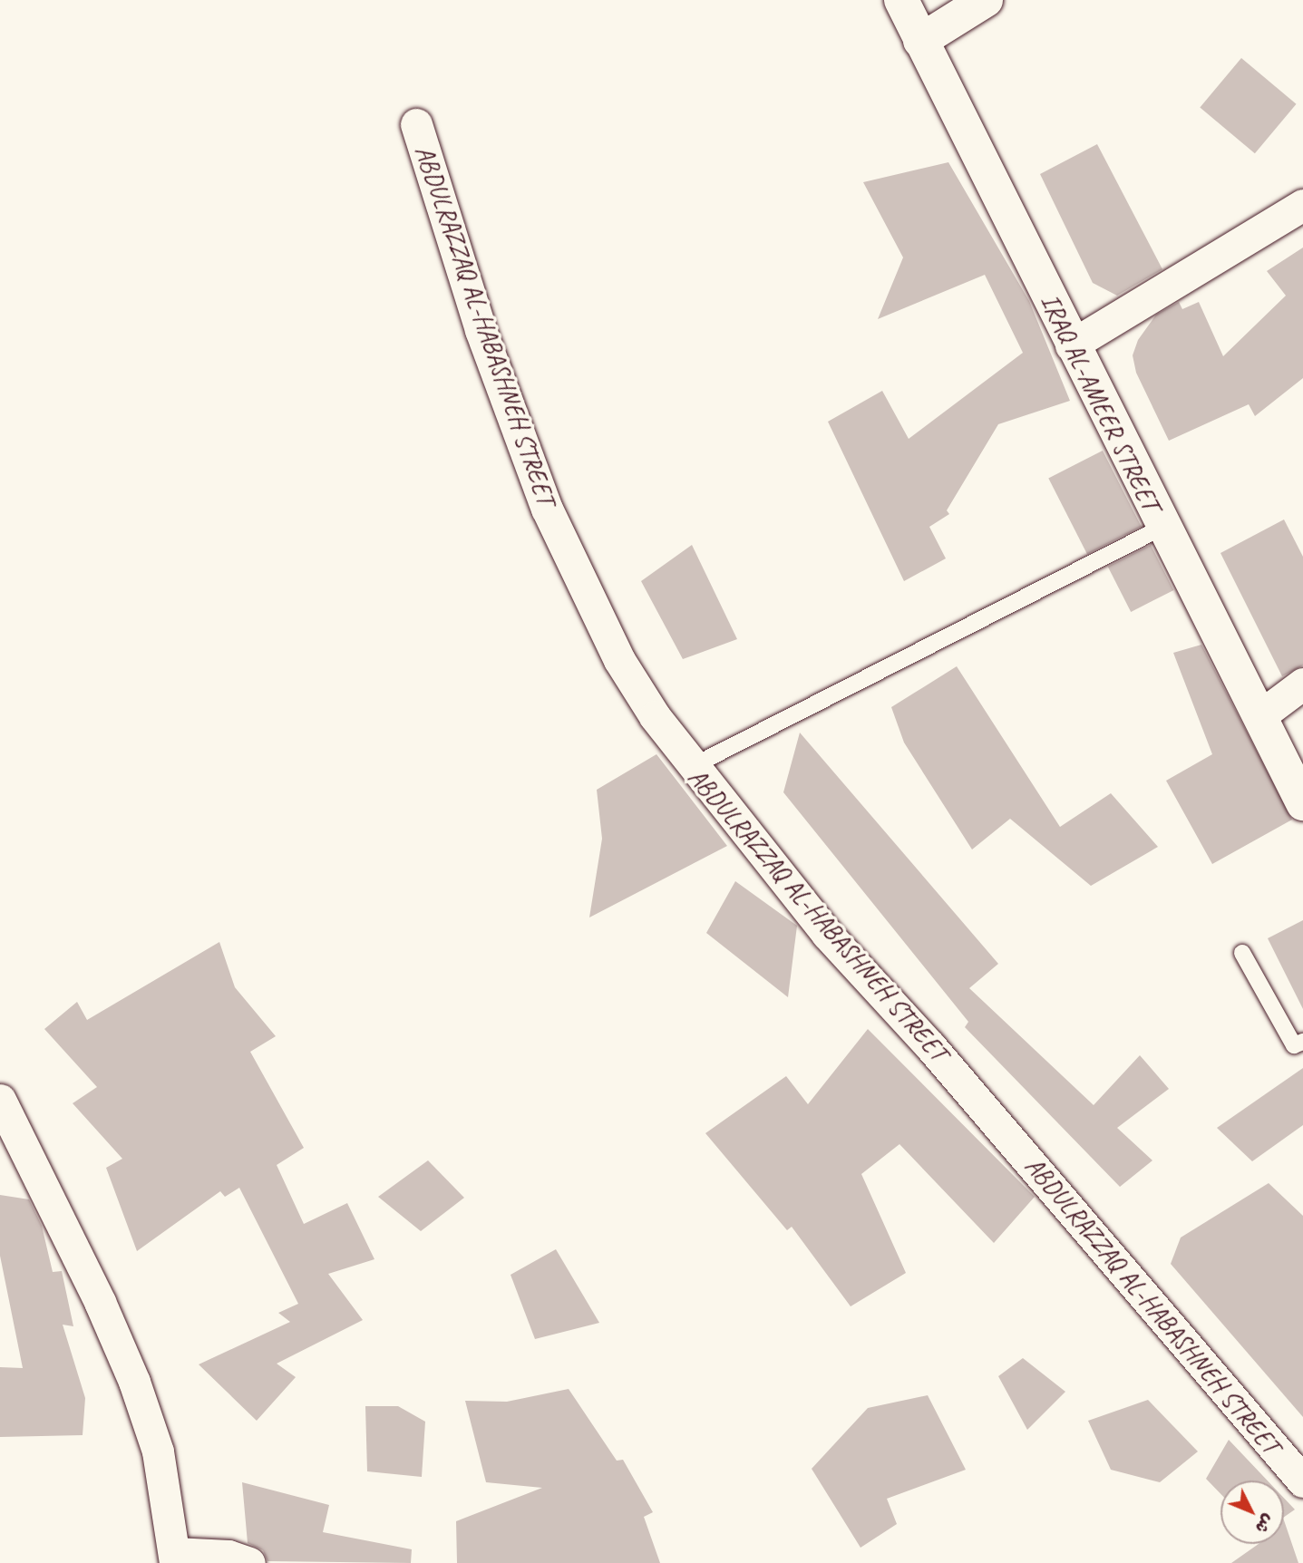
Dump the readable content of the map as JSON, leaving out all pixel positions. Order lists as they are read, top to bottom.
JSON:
{
  "streets": {
    "main road": ["IRAQ AL-AMEER STREET"],
    "street": ["ABDULRAZZAQ AL-HABASHNEH STREET"]
  },
  "north": "bottom right"
}
